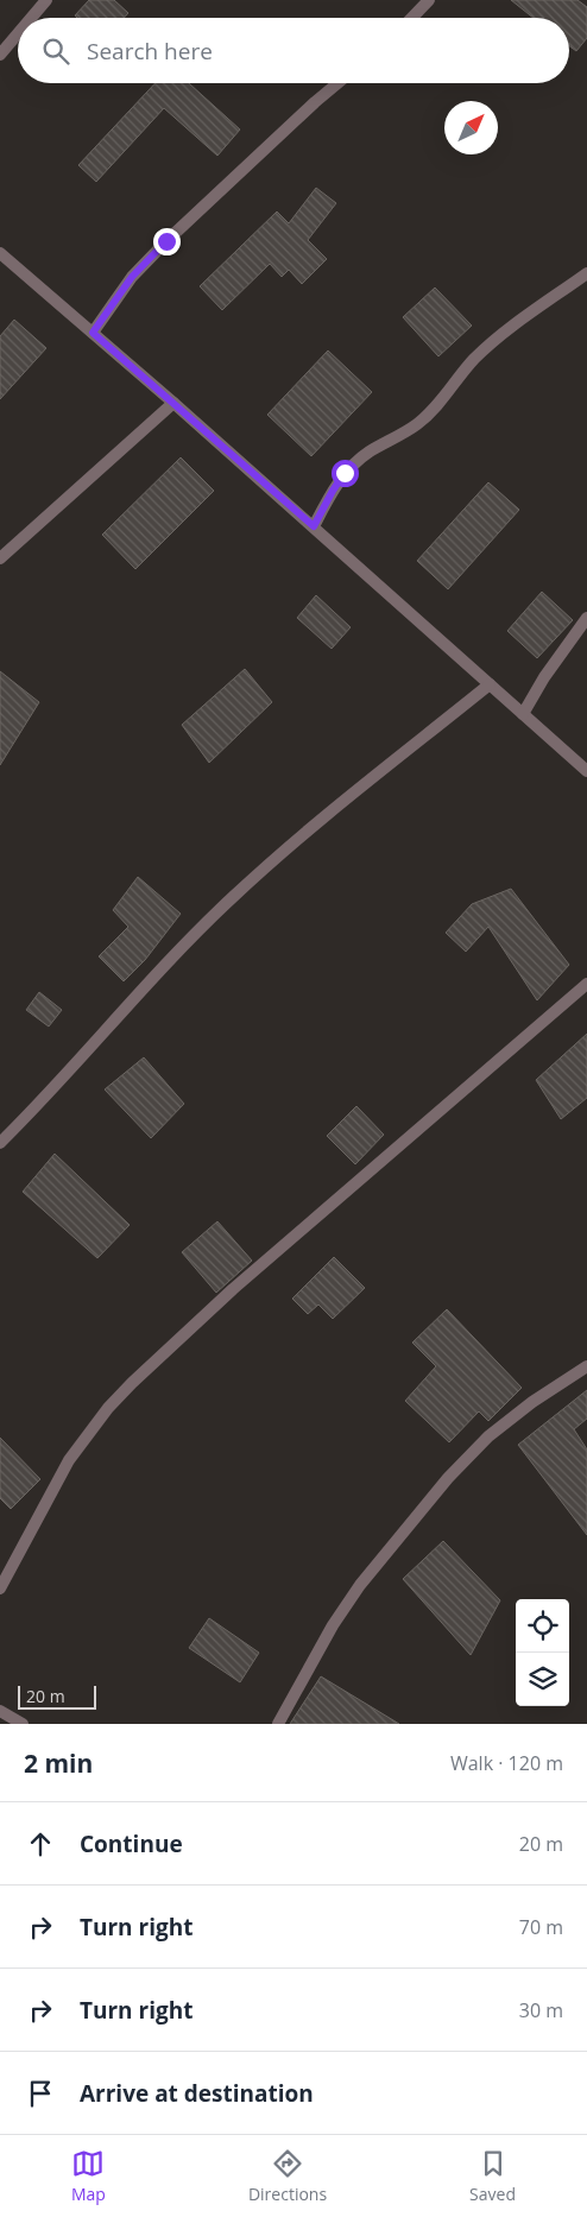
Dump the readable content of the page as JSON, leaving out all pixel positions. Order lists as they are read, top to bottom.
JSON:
{
  "scale_bar": "20 m",
  "north": "top right",
  "page": {
    "search": "Search here",
    "scale": "20 m",
    "heading": ["2 min", "Walk · 120 m"],
    "list": [
      ["Continue", "20 m"],
      ["Turn right", "70 m"],
      ["Turn right", "30 m"],
      "Arrive at destination"
    ],
    "nav": ["Map", "Directions", "Saved"]
  }
}
